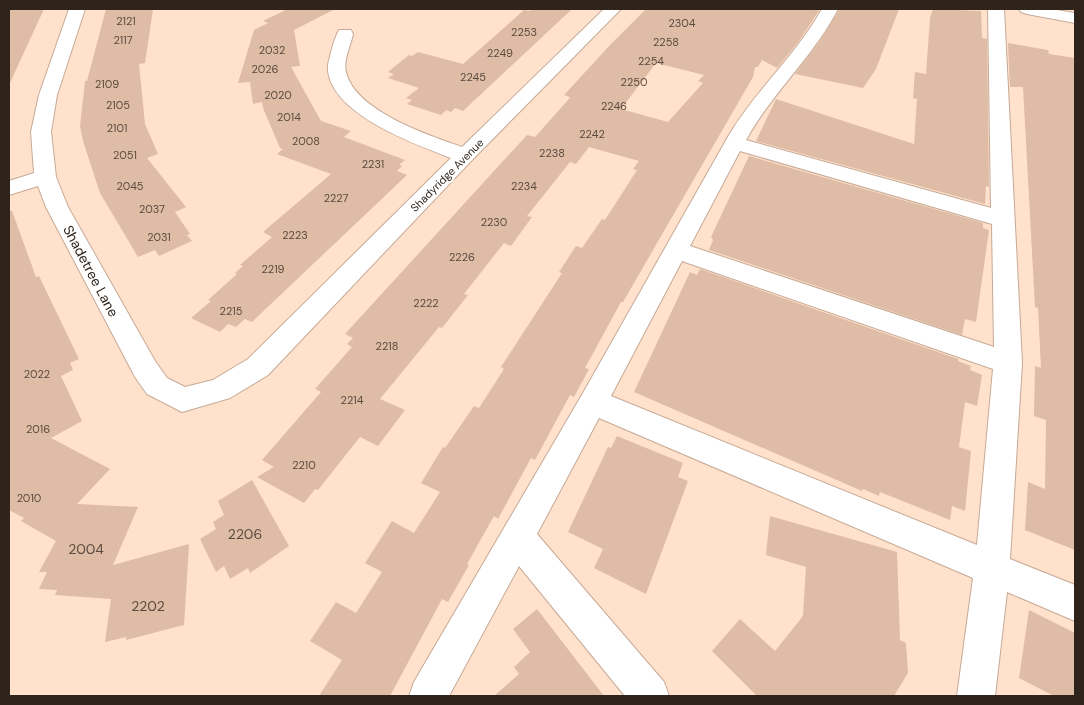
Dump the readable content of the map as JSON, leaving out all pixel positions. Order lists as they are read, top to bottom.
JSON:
{
  "streets": {
    "street": ["Shadyridge Avenue", "Shadetree Lane"]
  },
  "crossings": [
    ["Shadyridge Avenue", "Shadetree Lane"]
  ],
  "house_numbers": [
    "2121",
    "2304",
    "2253",
    "2117",
    "2258",
    "2032",
    "2249",
    "2254",
    "2026",
    "2245",
    "2250",
    "2109",
    "2020",
    "2105",
    "2246",
    "2014",
    "2101",
    "2242",
    "2008",
    "2238",
    "2051",
    "2231",
    "2045",
    "2234",
    "2227",
    "2037",
    "2230",
    "2223",
    "2031",
    "2226",
    "2219",
    "2222",
    "2215",
    "2218",
    "2022",
    "2214",
    "2016",
    "2210",
    "2010",
    "2206",
    "2004",
    "2202"
  ]
}
